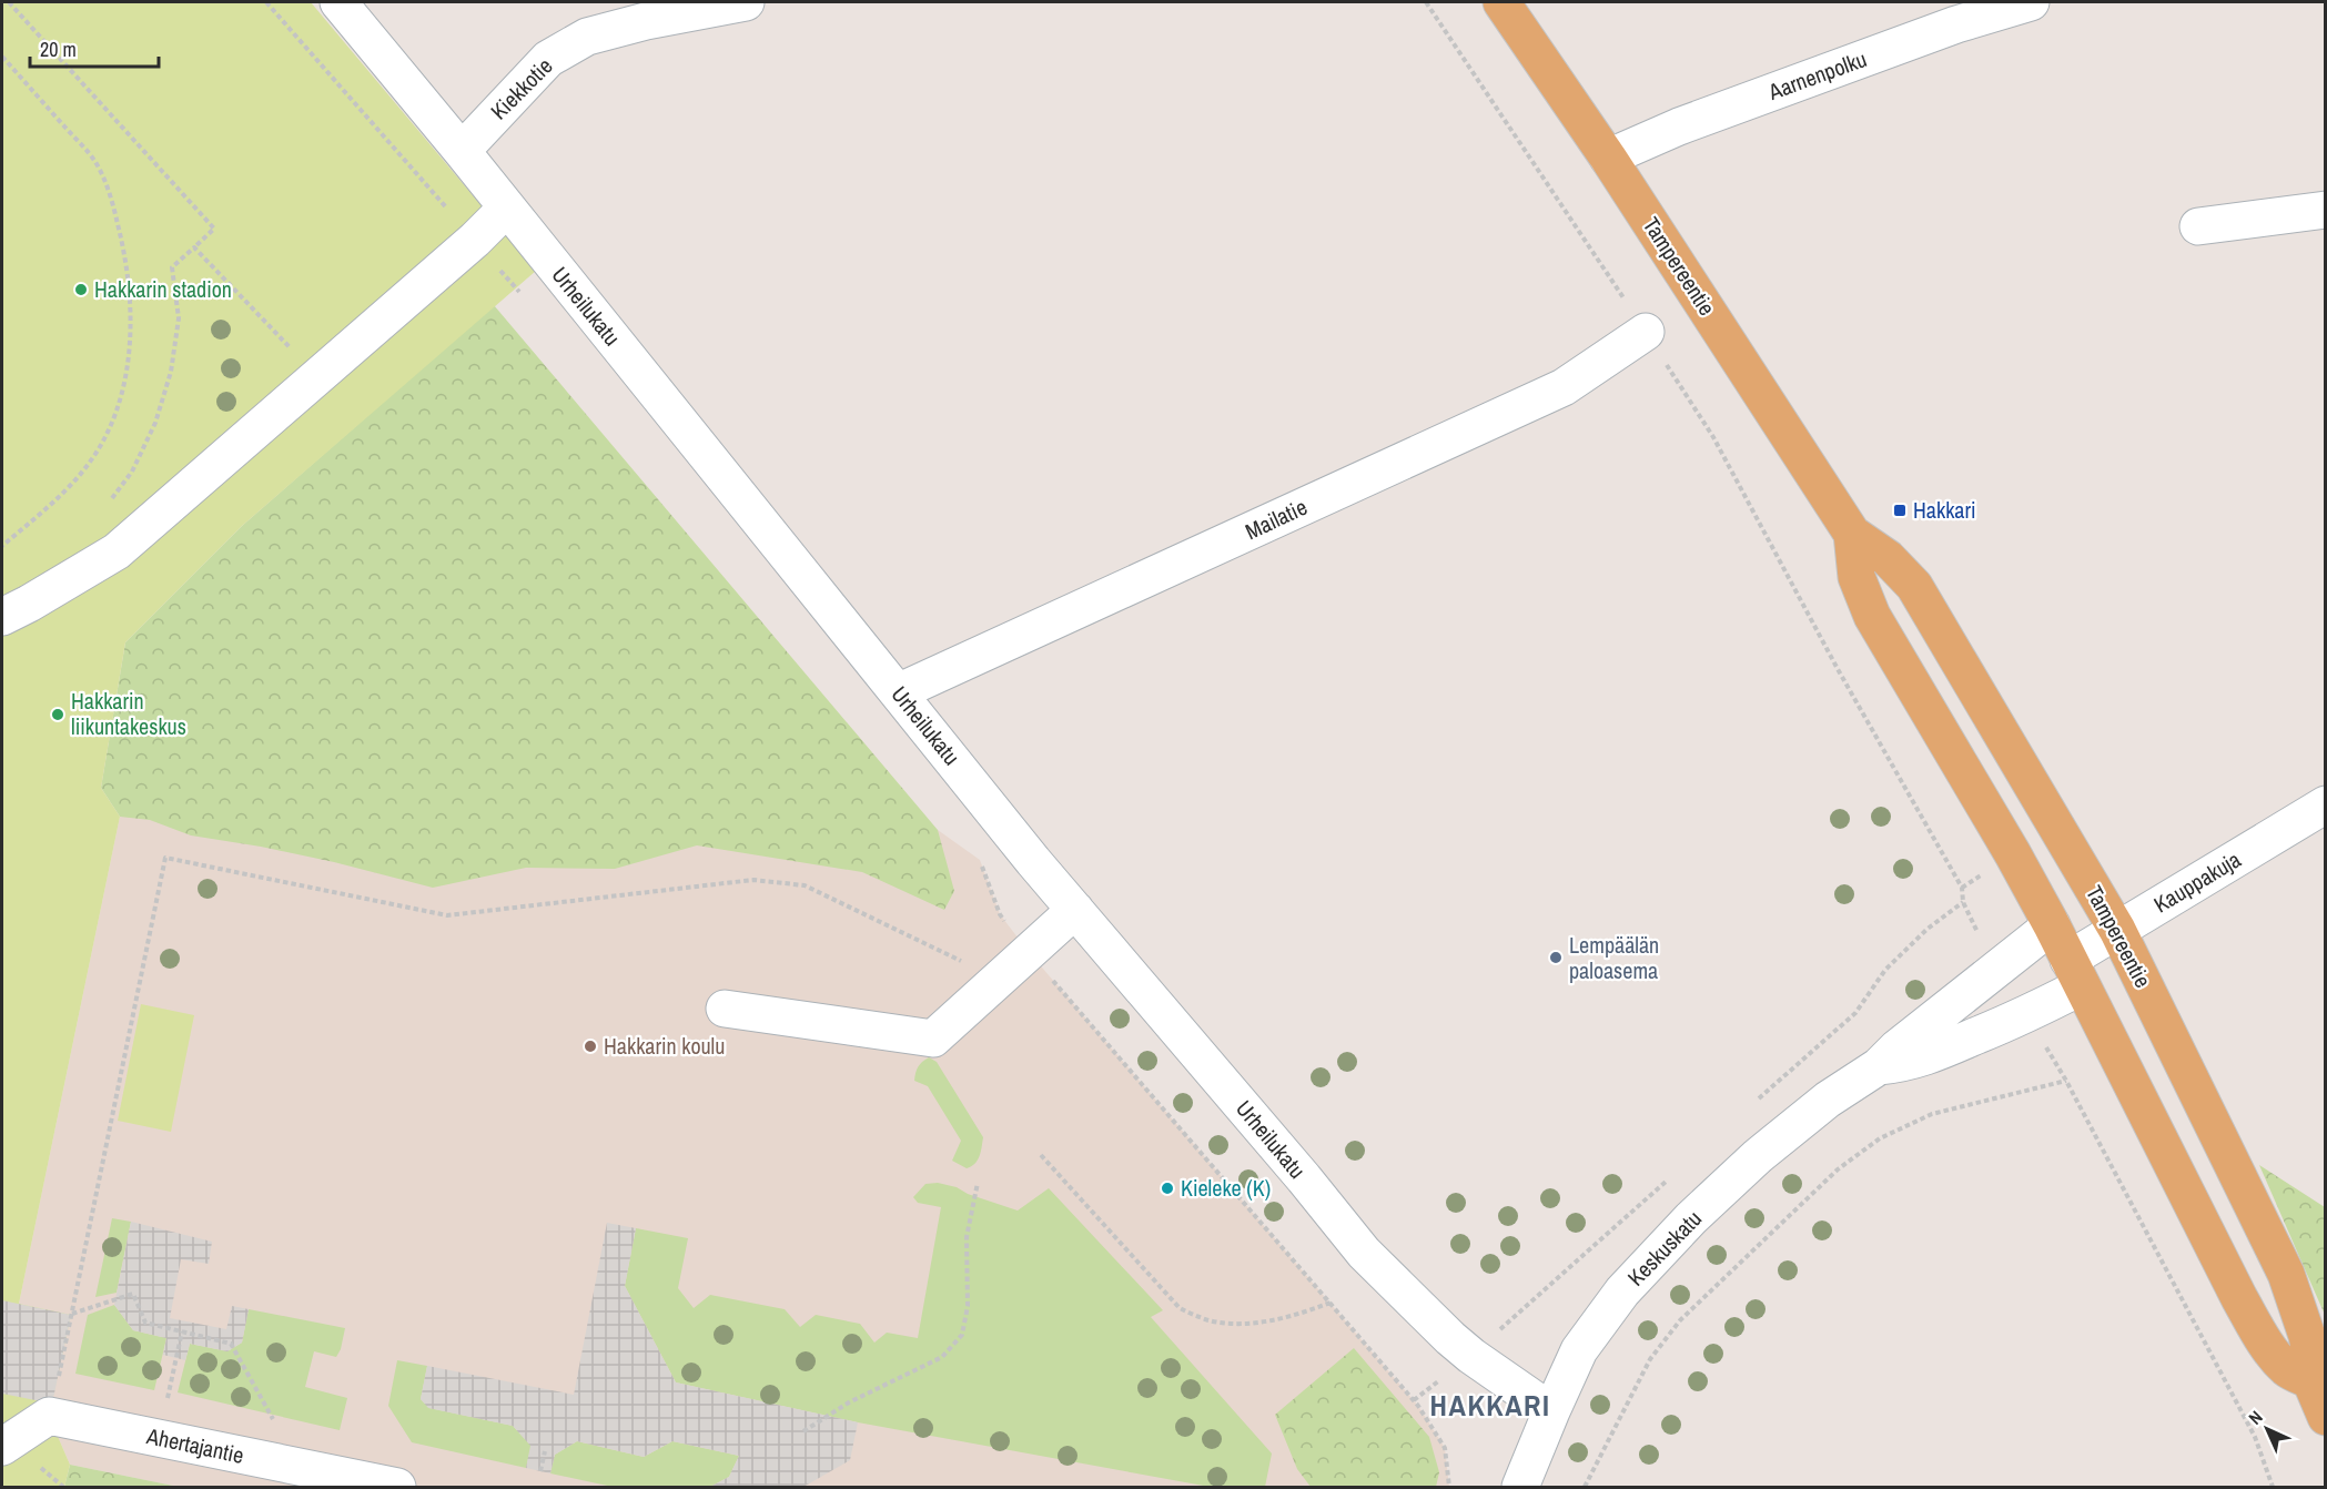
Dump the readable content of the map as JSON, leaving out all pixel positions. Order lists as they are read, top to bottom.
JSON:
{
  "streets": {
    "main road": ["Tampereentie"],
    "street": [
      "Aarnenpolku",
      "Kiekkotie",
      "Urheilukatu",
      "Mailatie",
      "Kauppakuja",
      "Keskuskatu",
      "Ahertajantie"
    ]
  },
  "crossings": [
    ["Aarnenpolku", "Tampereentie"],
    ["Kiekkotie", "Urheilukatu"],
    ["Tampereentie", "Kauppakuja"],
    ["Tampereentie", "Keskuskatu"],
    ["Urheilukatu", "Mailatie"],
    ["Urheilukatu", "Keskuskatu"],
    ["Kauppakuja", "Keskuskatu"]
  ],
  "districts": ["HAKKARI"],
  "places": {
    "other": [
      "Hakkarin stadion",
      "Hakkarin liikuntakeskus",
      "Lempäälän paloasema",
      "Hakkarin koulu",
      "Kieleke (K)"
    ],
    "transit": ["Hakkari"]
  },
  "scale_bar": "20 m",
  "north": "top left"
}
